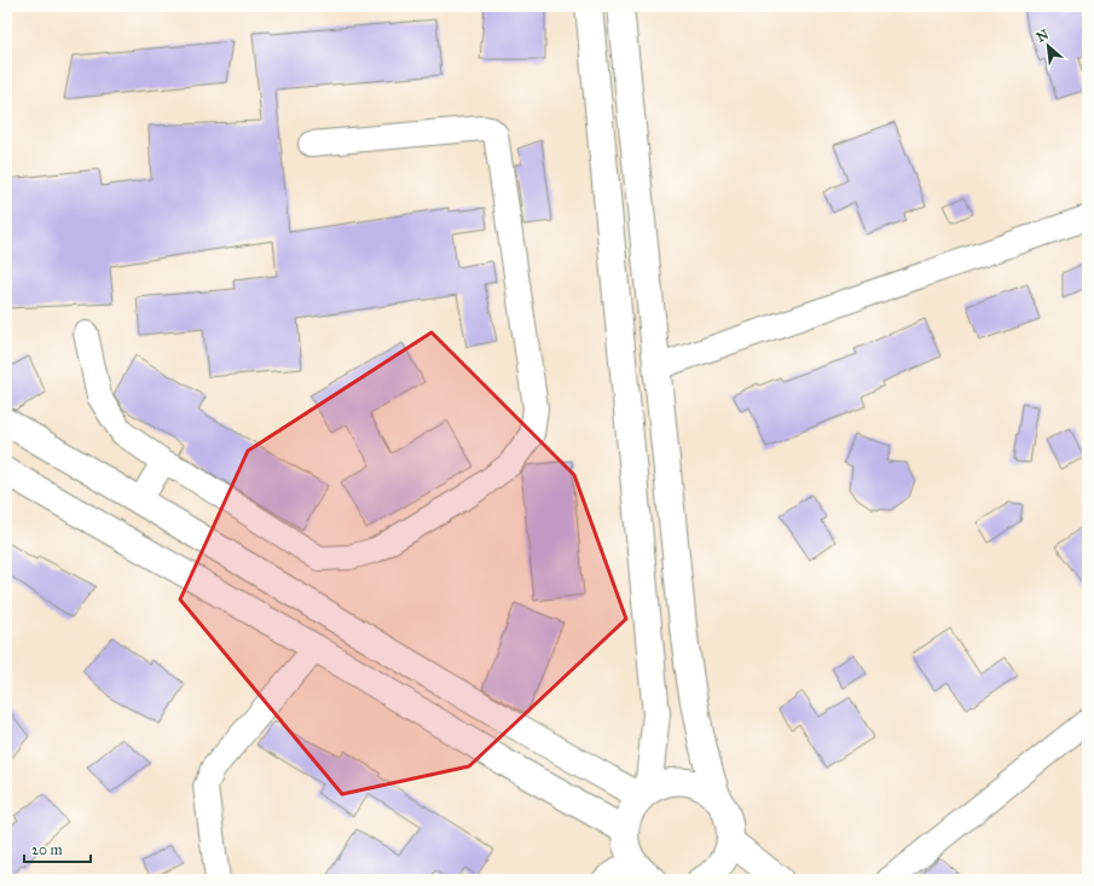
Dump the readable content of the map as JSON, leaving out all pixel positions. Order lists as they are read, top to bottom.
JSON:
{
  "scale_bar": "20 m",
  "north": "top left"
}
